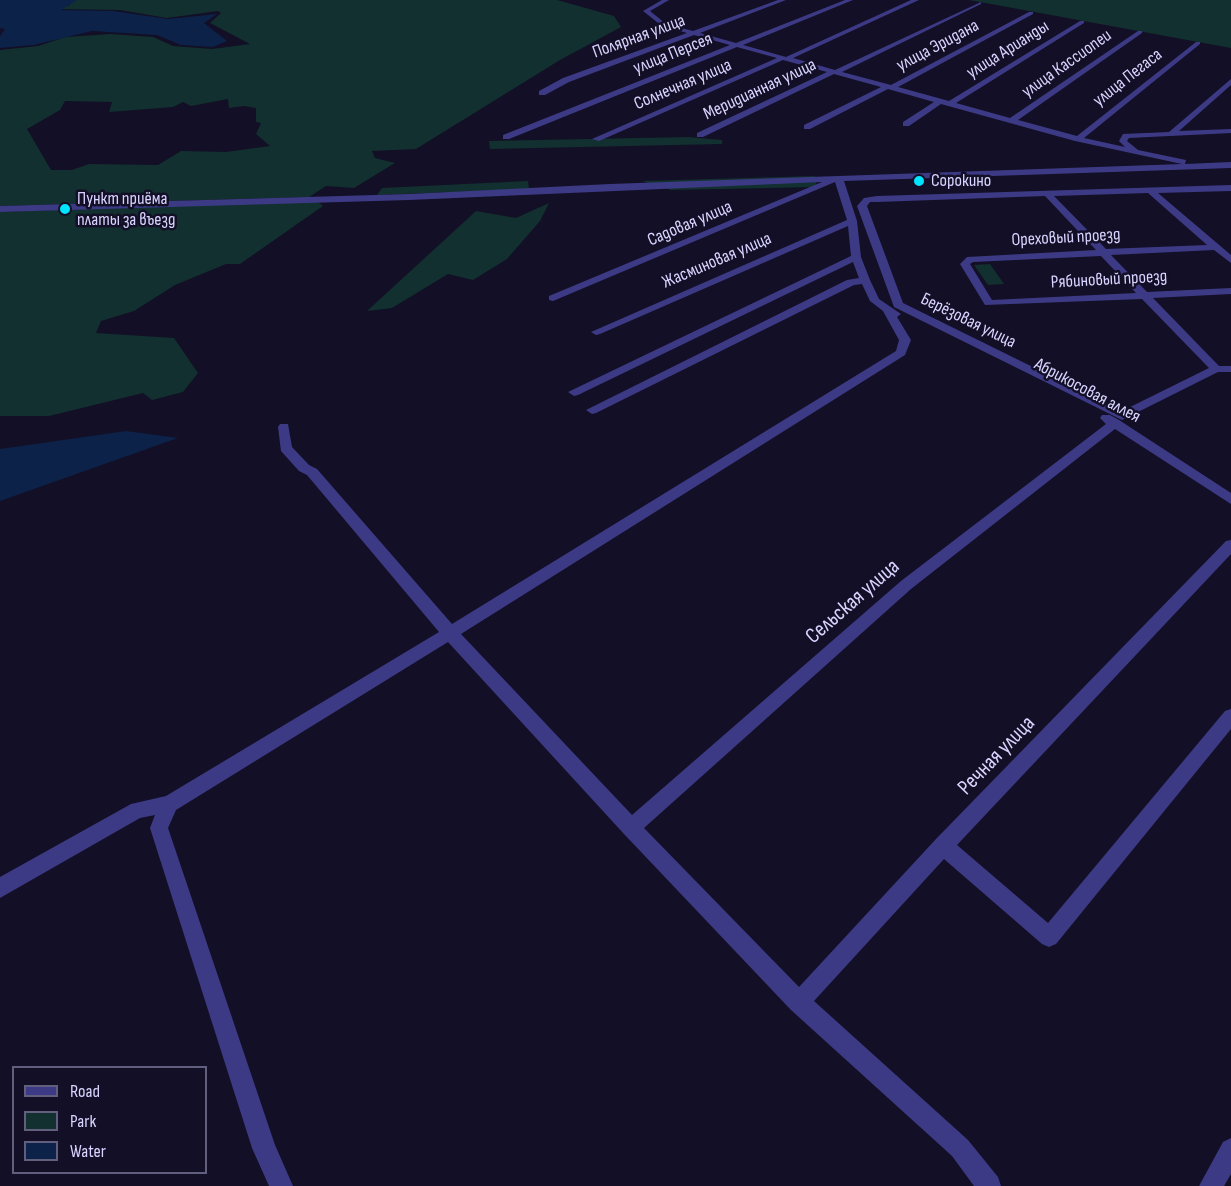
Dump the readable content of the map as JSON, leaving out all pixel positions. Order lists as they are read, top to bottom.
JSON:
{
  "streets": {
    "street": [
      "Полярная улица",
      "улица Эридана",
      "улица Арианды",
      "улица Персея",
      "улица Кассиопеи",
      "улица Пегаса",
      "Солнечная улица",
      "Меридианная улица",
      "Садовая улица",
      "Ореховый проезд",
      "Жасминовая улица",
      "Рябиновый проезд",
      "Берёзовая улица",
      "Абрикосовая аллея",
      "Сельская улица",
      "Речная улица"
    ]
  },
  "crossings": [
    ["Садовая улица", "Абрикосовая аллея"],
    ["Ореховый проезд", "Рябиновый проезд"],
    ["Жасминовая улица", "Абрикосовая аллея"],
    ["Берёзовая улица", "Абрикосовая аллея"],
    ["Берёзовая улица", "Сельская улица"],
    ["Абрикосовая аллея", "Сельская улица"]
  ],
  "places": ["Сорокино", "Пункт приёма платы за въезд"],
  "legend": ["Road", "Park", "Water"]
}
